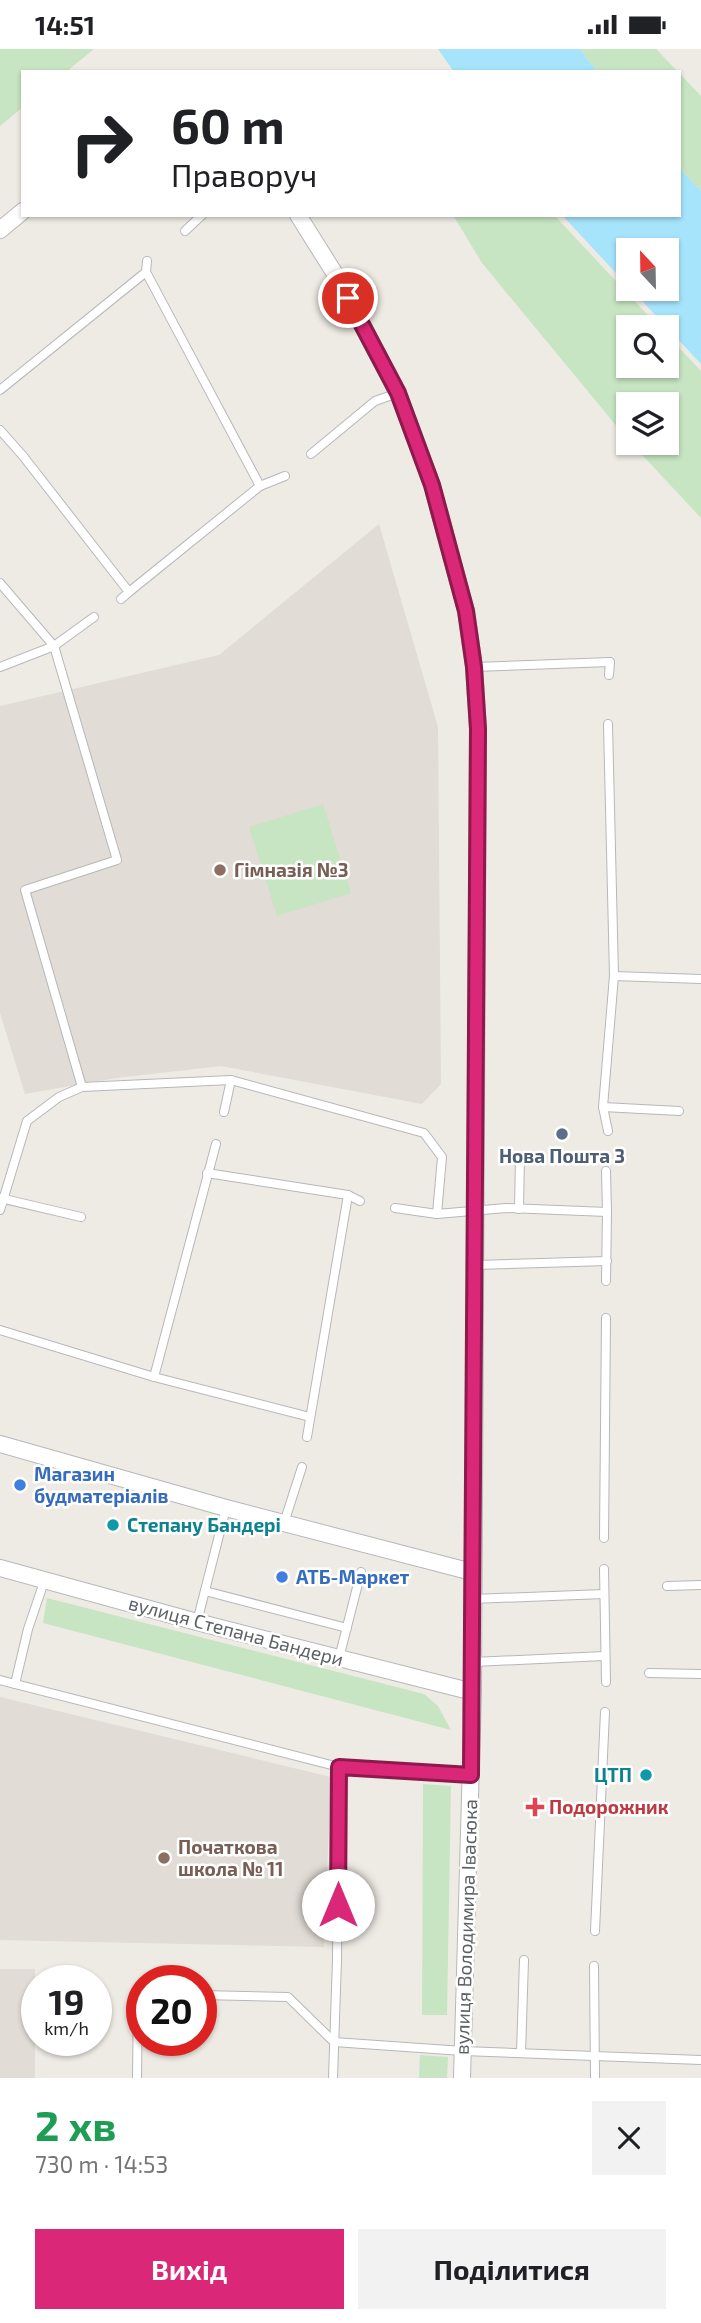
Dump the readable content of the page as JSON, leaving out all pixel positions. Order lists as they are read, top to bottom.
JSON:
{
  "streets": {
    "street": ["вулиця Степана Бандери", "вулиця Володимира Івасюка"]
  },
  "crossings": [
    ["вулиця Степана Бандери", "вулиця Володимира Івасюка"]
  ],
  "places": {
    "other": [
      "Гімназія №3",
      "Нова Пошта 3",
      "Магазин будматеріалів",
      "Степану Бандері",
      "АТБ-Маркет",
      "ЦТП",
      "Початкова школа № 11"
    ],
    "health": ["Подорожник"]
  },
  "north": "top",
  "page": {
    "status": "14:51",
    "turn": ["60 m", "Праворуч"],
    "speed": "19 km/h",
    "limit": "20",
    "heading": ["2 хв", "730 m · 14:53"],
    "buttons": ["Вихід", "Поділитися"]
  }
}
